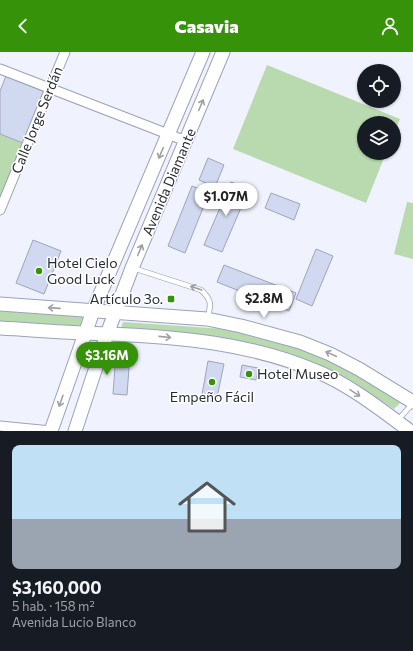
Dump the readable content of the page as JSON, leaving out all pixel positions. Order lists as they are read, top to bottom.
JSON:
{
  "streets": {
    "main road": ["Avenida Diamante"],
    "street": ["Calle Jorge Serdán"]
  },
  "places": {
    "other": ["Hotel Cielo Good Luck", "Hotel Museo", "Empeño Fácil"],
    "transit": ["Artículo 3o."]
  },
  "page": {
    "header": "Casavia",
    "price": ["$1.07M", "$2.8M", "$3.16M"],
    "list": [
      {
        "name": "$3,160,000",
        "note": "5 hab. · 158 m² · Avenida Lucio Blanco"
      }
    ]
  }
}
